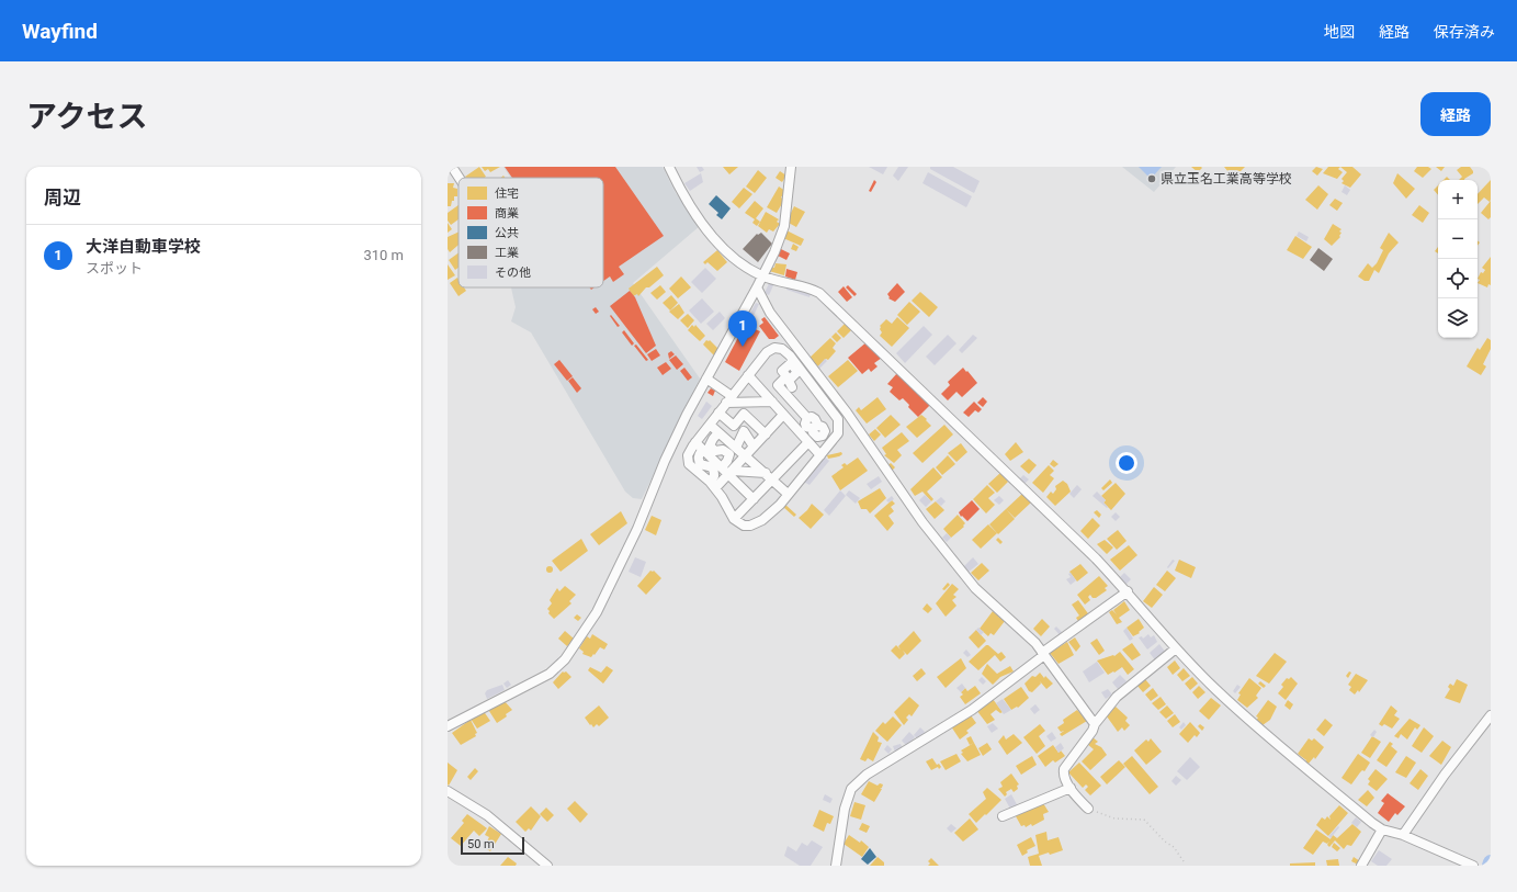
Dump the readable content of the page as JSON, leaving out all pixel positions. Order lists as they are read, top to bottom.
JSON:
{
  "places": ["県立玉名工業高等学校"],
  "legend": [
    "住宅",
    "商業",
    "公共",
    "工業",
    "その他"
  ],
  "scale_bar": "50 m",
  "page": {
    "header": "Wayfind",
    "nav": ["地図", "経路", "保存済み"],
    "title": "アクセス",
    "buttons": "経路",
    "heading": "周辺",
    "map_buttons": ["+", "−"],
    "list": [
      {
        "mark": "1",
        "name": "大洋自動車学校",
        "note": "スポット",
        "value": "310 m"
      }
    ],
    "pins": "1",
    "scale": "50 m"
  }
}
